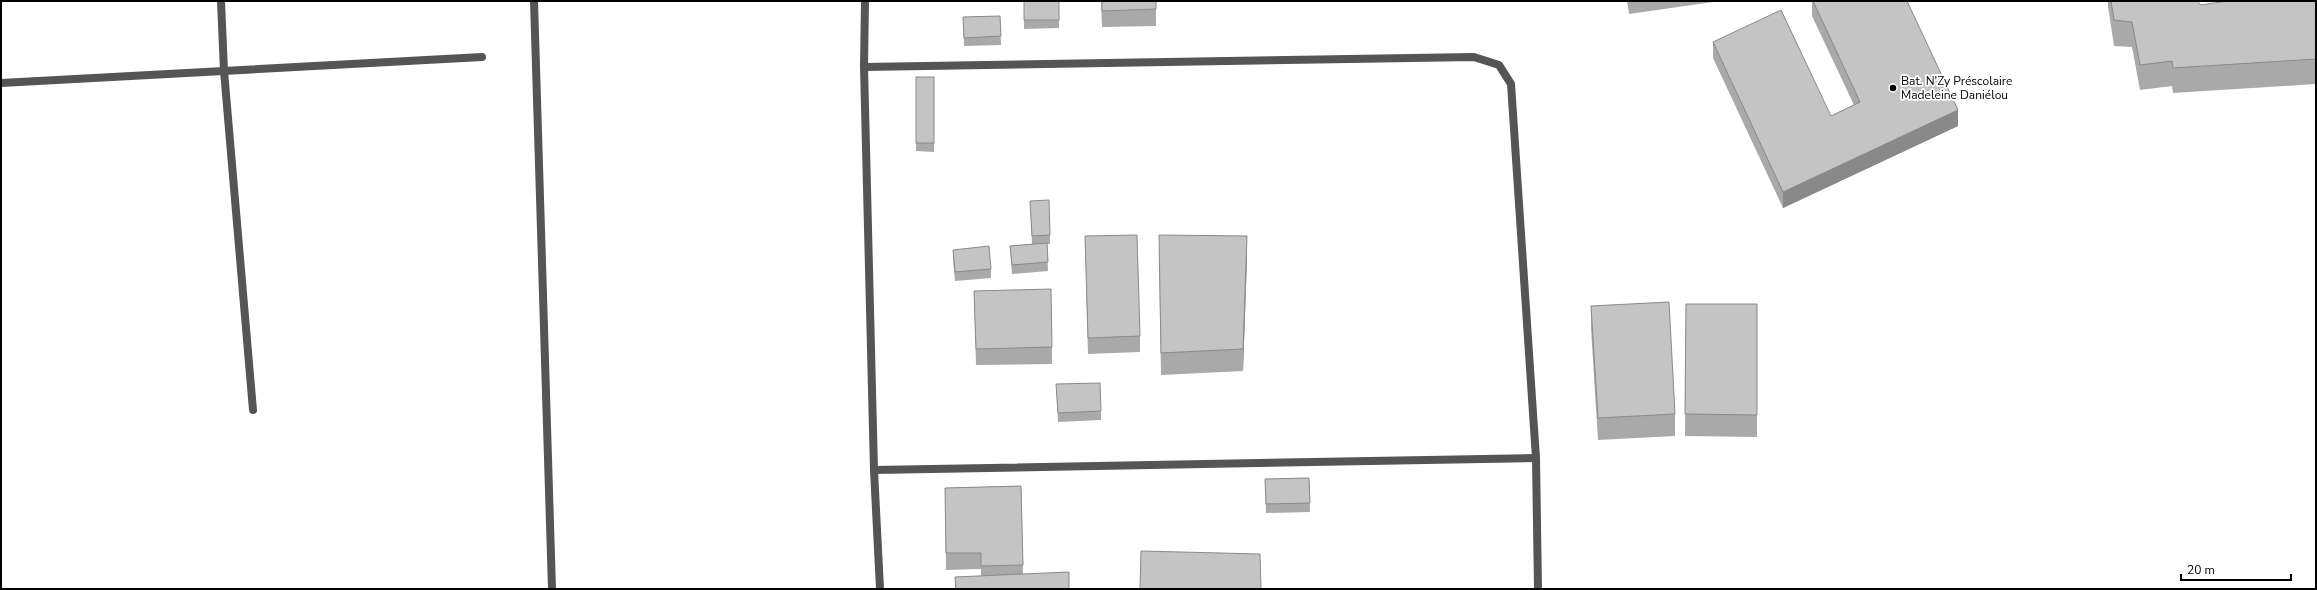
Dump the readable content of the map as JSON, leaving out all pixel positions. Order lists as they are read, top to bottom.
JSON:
{
  "places": ["Bat. N'Zy Préscolaire Madeleine Daniélou"],
  "scale_bar": "20 m"
}
